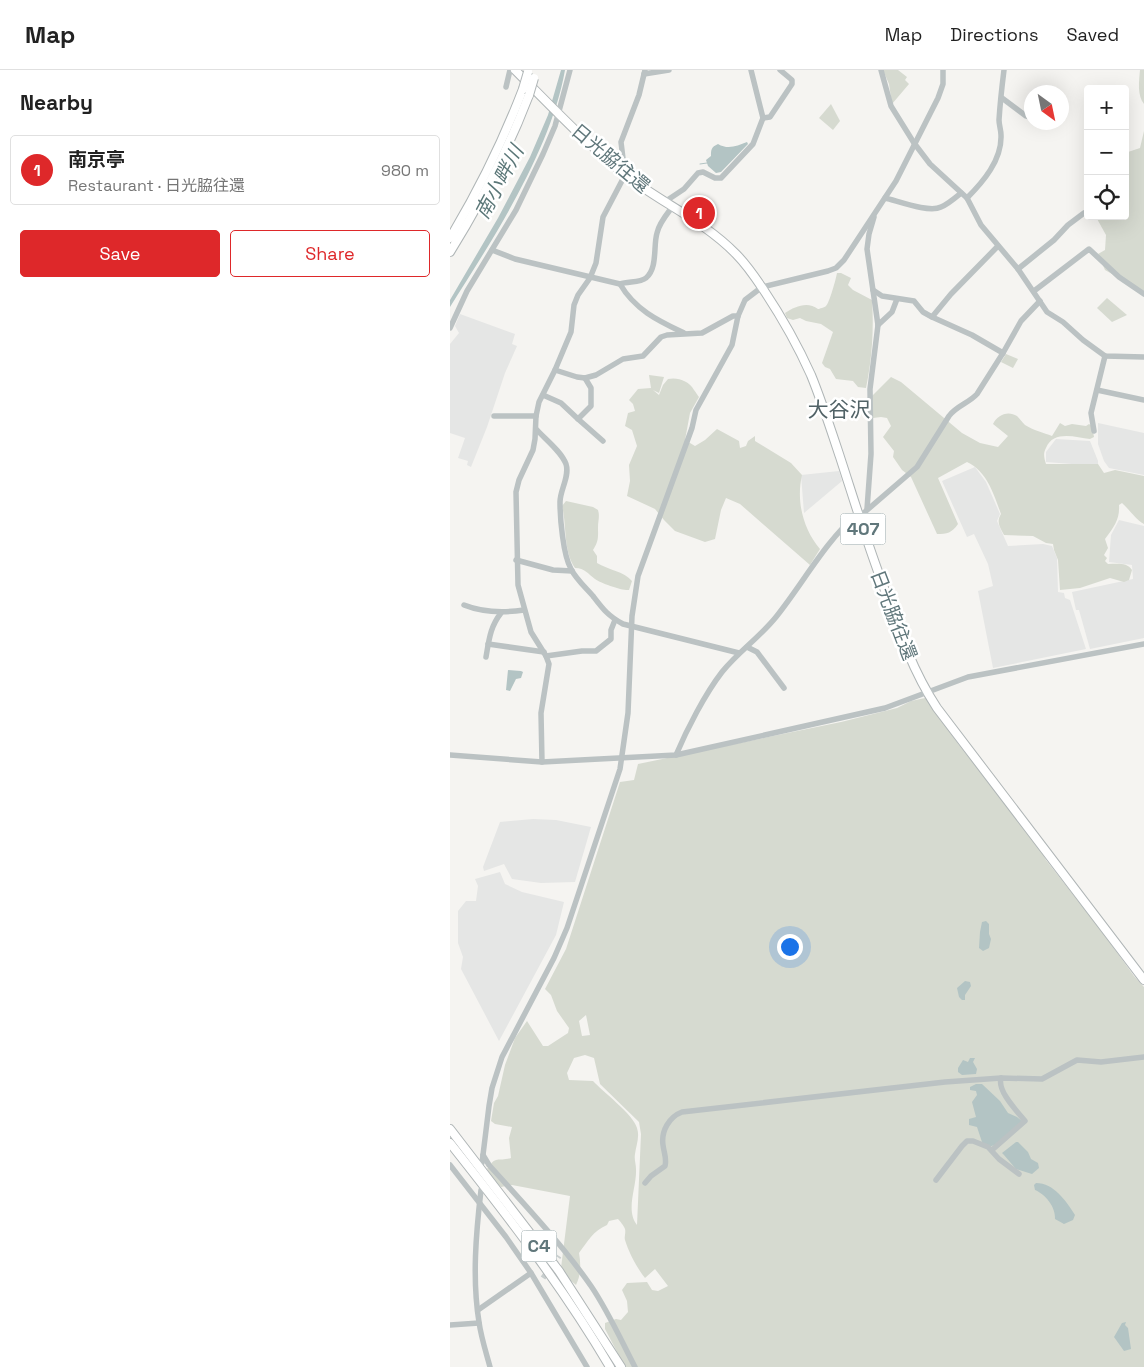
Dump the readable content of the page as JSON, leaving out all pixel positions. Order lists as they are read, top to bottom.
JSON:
{
  "streets": {
    "highway": ["日光脇往還", "407", "C4"]
  },
  "districts": ["大谷沢"],
  "water": ["南小畔川"],
  "north": "bottom right",
  "page": {
    "header": "Map",
    "nav": ["Map", "Directions", "Saved"],
    "heading": "Nearby",
    "map_buttons": ["+", "−"],
    "list": [
      {
        "mark": "1",
        "name": "南京亭",
        "note": "Restaurant · 日光脇往還",
        "value": "980 m"
      }
    ],
    "pins": "1",
    "buttons": ["Save", "Share"]
  }
}
